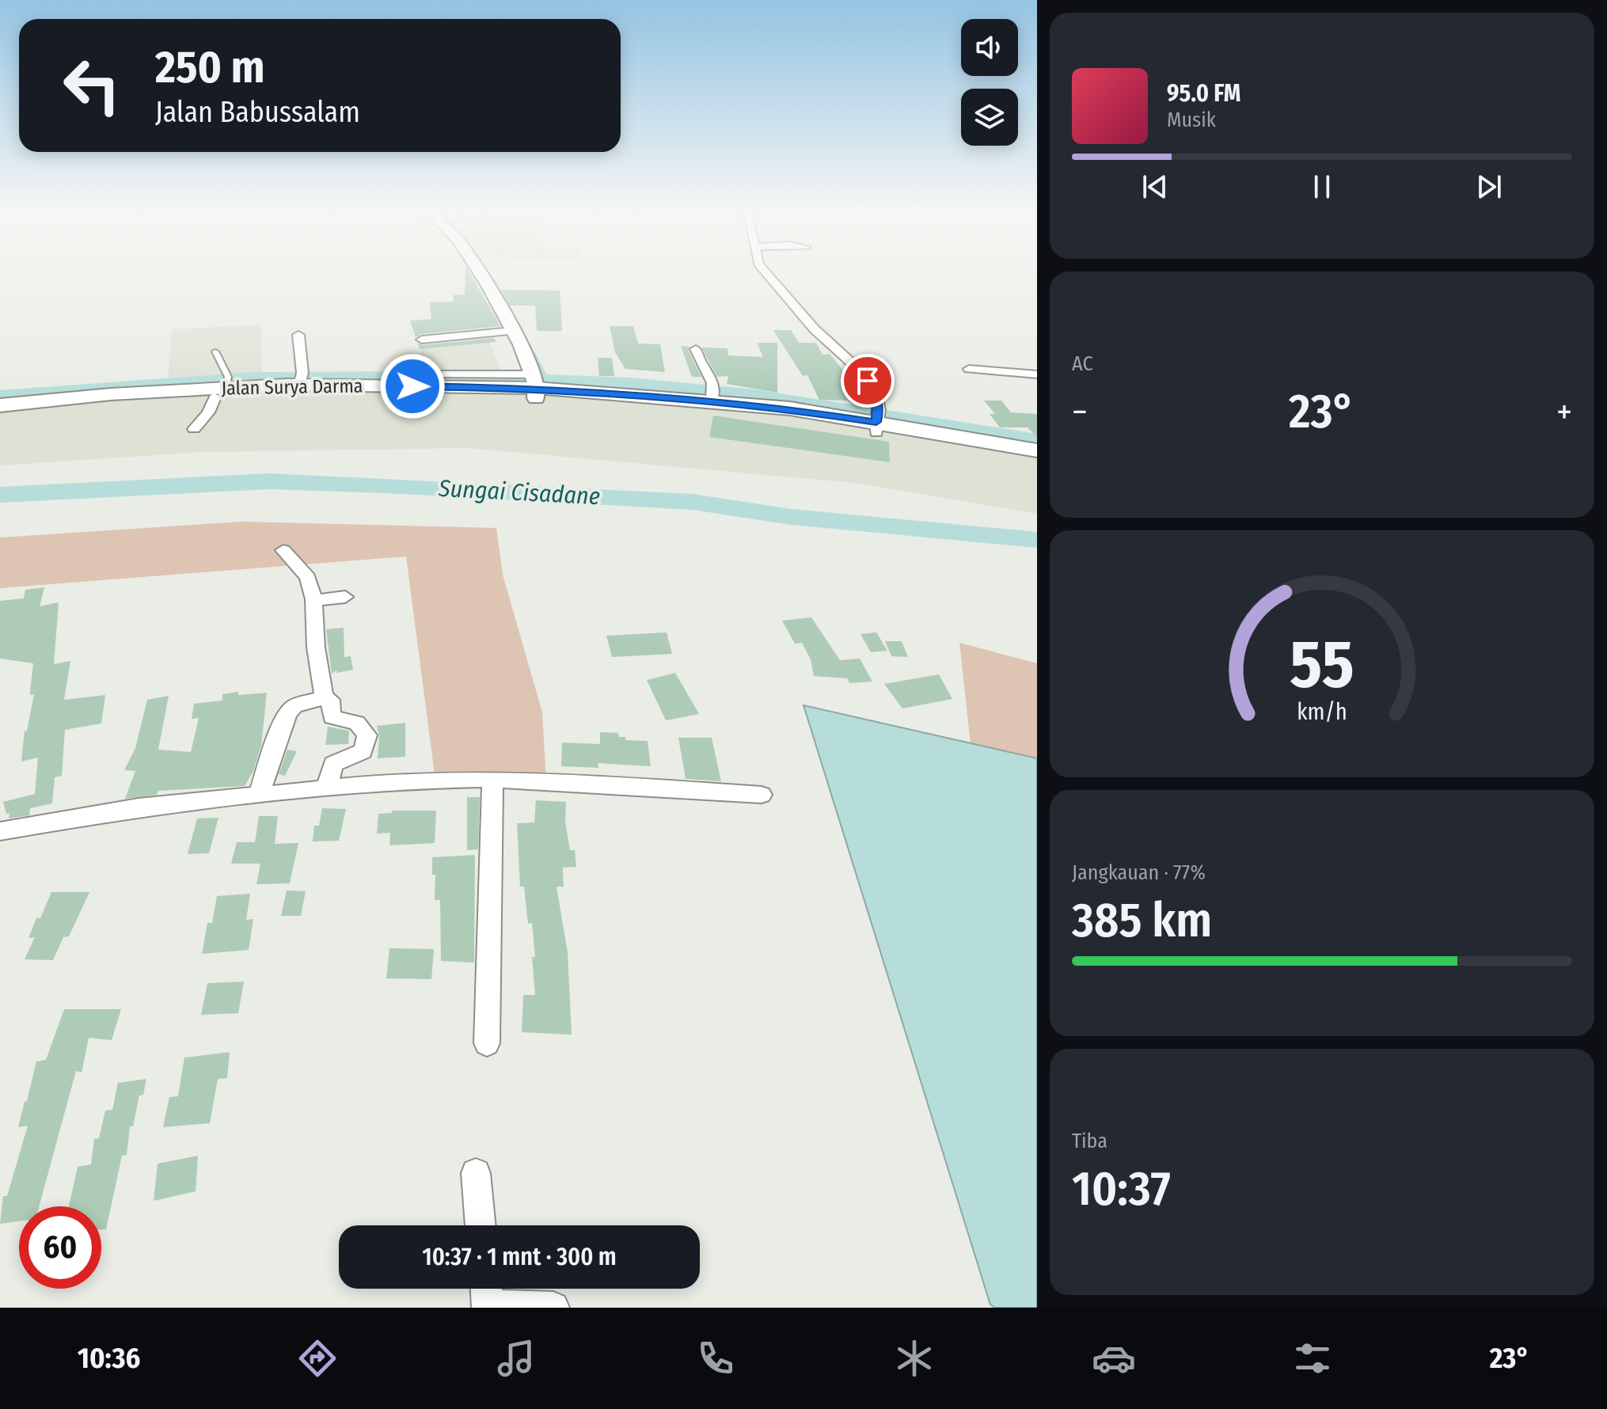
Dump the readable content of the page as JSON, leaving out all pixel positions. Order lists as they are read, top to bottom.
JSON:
{
  "streets": {
    "main road": ["Jalan Surya Darma"]
  },
  "water": ["Sungai Cisadane"],
  "page": {
    "turn": ["250 m", "Jalan Babussalam"],
    "song": ["95.0 FM", "Musik"],
    "tile": [
      "AC",
      ["Jangkauan · 77%", "385 km"],
      ["Tiba", "10:37"]
    ],
    "heat": ["−", "23°", "+"],
    "limit": "60",
    "trip": "10:37 · 1 mnt · 300 m",
    "tabs": ["10:36", "23°"],
    "gauge": ["55", "km/h"]
  }
}
